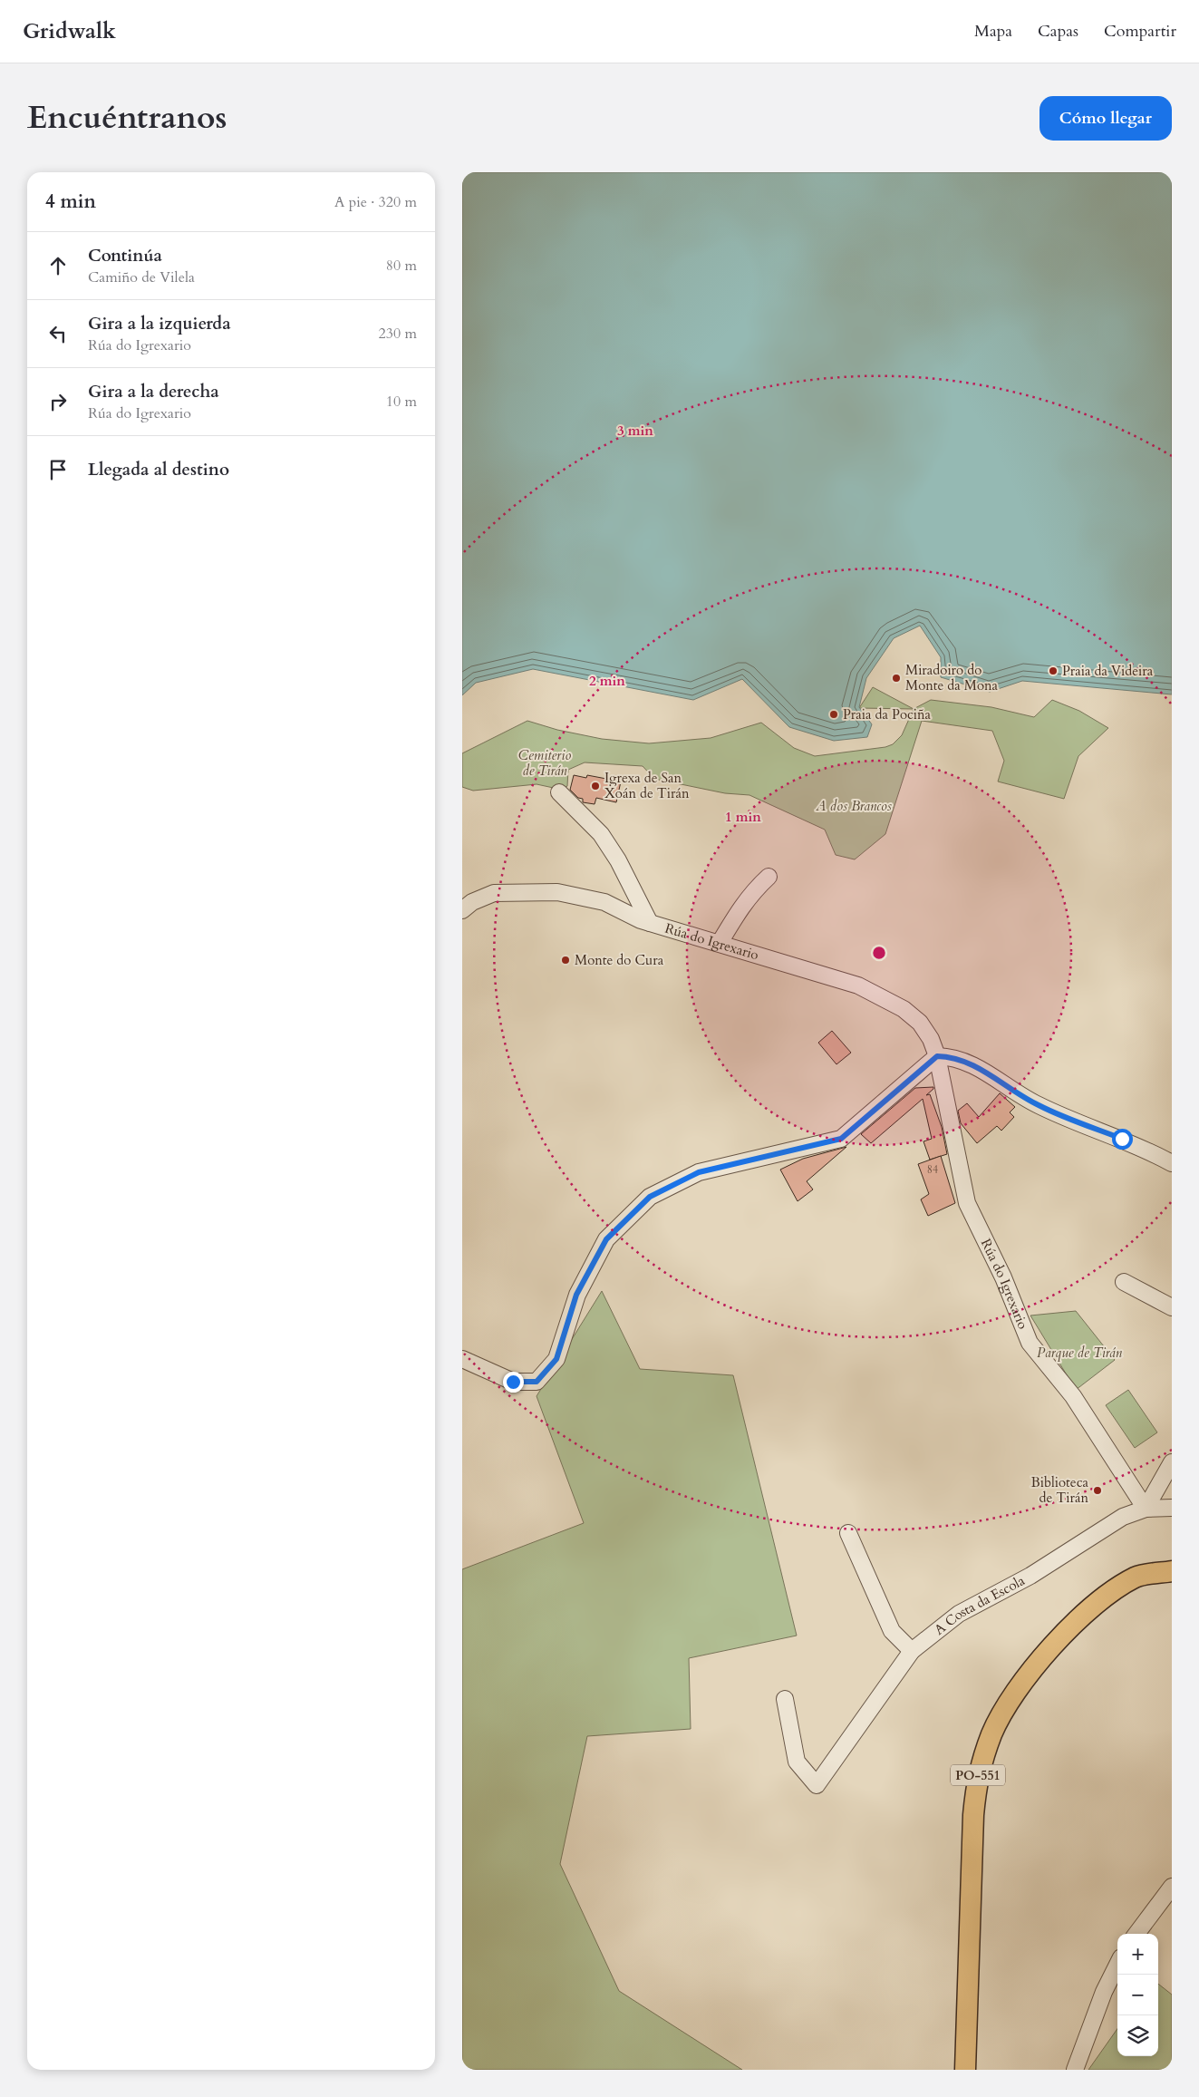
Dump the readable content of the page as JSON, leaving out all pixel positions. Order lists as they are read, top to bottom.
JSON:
{
  "streets": {
    "main road": ["PO-551"],
    "street": ["Rúa do Igrexario", "A Costa da Escola"]
  },
  "crossings": [
    ["Rúa do Igrexario", "A Costa da Escola"]
  ],
  "parks": ["Cemiterio de Tirán", "A dos Brancos", "Parque de Tirán"],
  "places": [
    "Praia da Videira",
    "Miradoiro do Monte da Mona",
    "Praia da Pociña",
    "Igrexa de San Xoán de Tirán",
    "Monte do Cura",
    "Biblioteca de Tirán"
  ],
  "house_numbers": ["84"],
  "page": {
    "header": "Gridwalk",
    "nav": ["Mapa", "Capas", "Compartir"],
    "title": "Encuéntranos",
    "buttons": "Cómo llegar",
    "heading": ["4 min", "A pie · 320 m"],
    "list": [
      ["Continúa", "Camiño de Vilela", "80 m"],
      ["Gira a la izquierda", "Rúa do Igrexario", "230 m"],
      ["Gira a la derecha", "Rúa do Igrexario", "10 m"],
      "Llegada al destino"
    ],
    "map_buttons": ["+", "−"]
  },
  "rings": ["3 min", "2 min", "1 min"]
}
